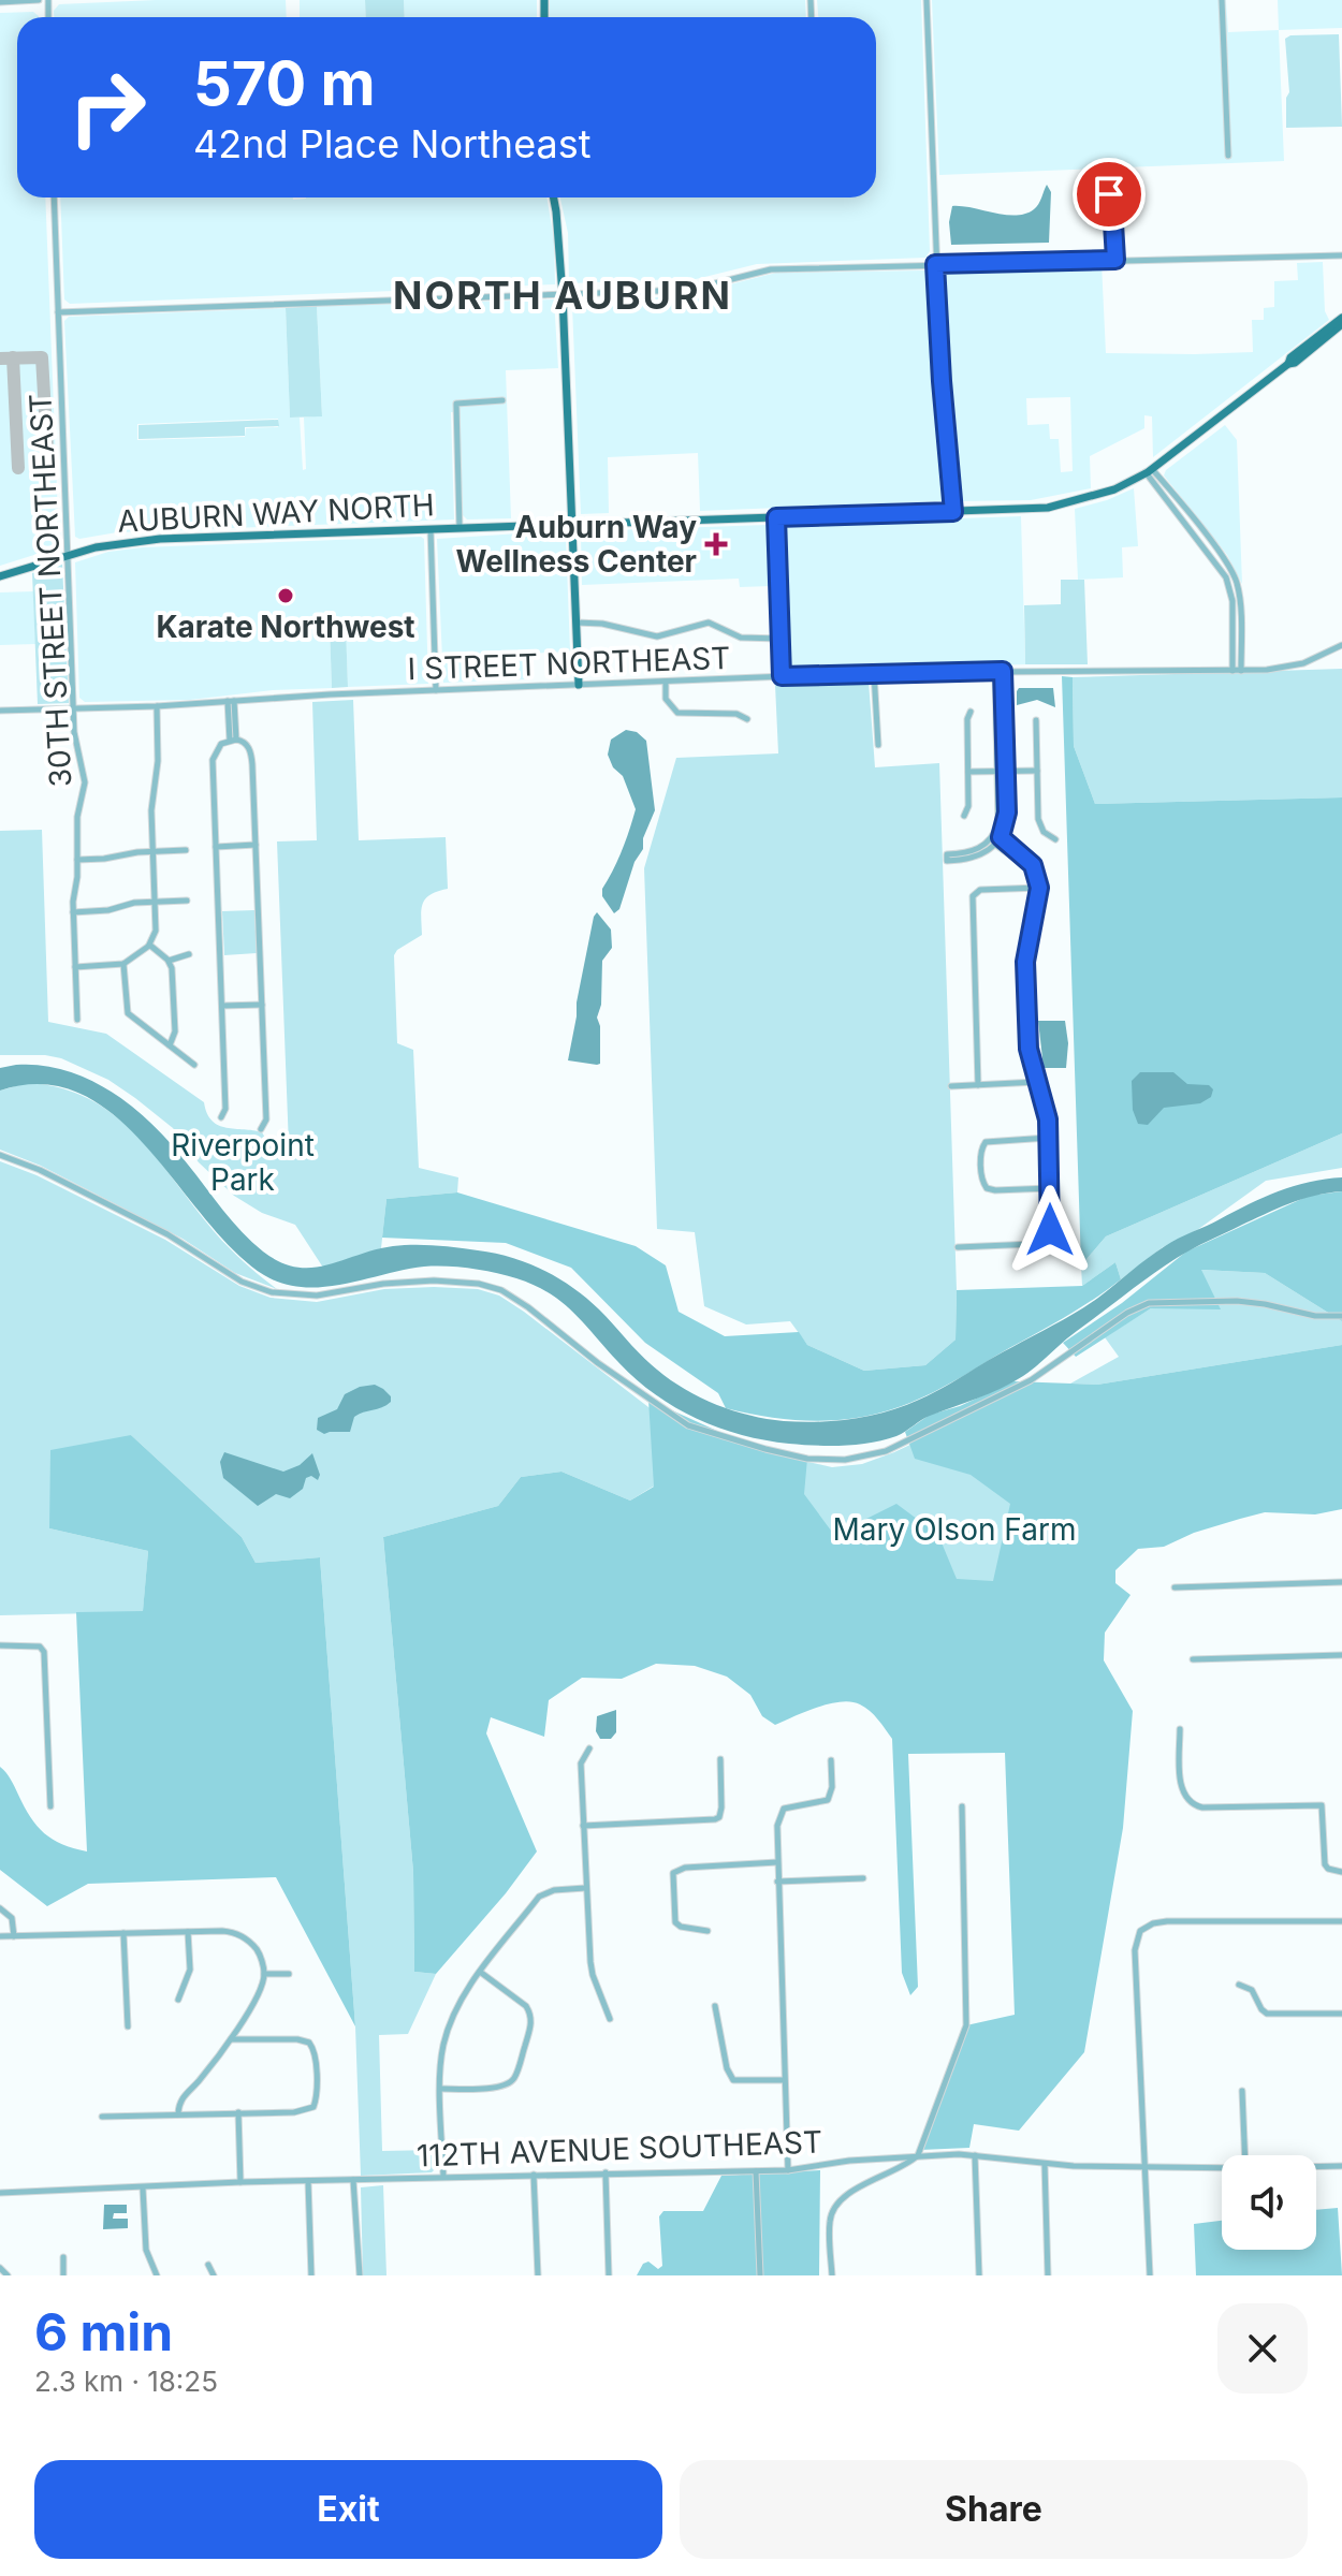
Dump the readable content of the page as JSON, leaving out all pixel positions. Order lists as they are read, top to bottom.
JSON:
{
  "streets": {
    "main road": ["AUBURN WAY NORTH"],
    "street": ["30TH STREET NORTHEAST", "I STREET NORTHEAST", "112TH AVENUE SOUTHEAST"]
  },
  "crossings": [
    ["AUBURN WAY NORTH", "30TH STREET NORTHEAST"],
    ["30TH STREET NORTHEAST", "I STREET NORTHEAST"]
  ],
  "districts": ["NORTH AUBURN"],
  "parks": ["Riverpoint Park", "Mary Olson Farm"],
  "places": {
    "health": ["Auburn Way Wellness Center"],
    "other": ["Karate Northwest"]
  },
  "page": {
    "turn": ["570 m", "42nd Place Northeast"],
    "heading": ["6 min", "2.3 km · 18:25"],
    "buttons": ["Exit", "Share"]
  }
}
